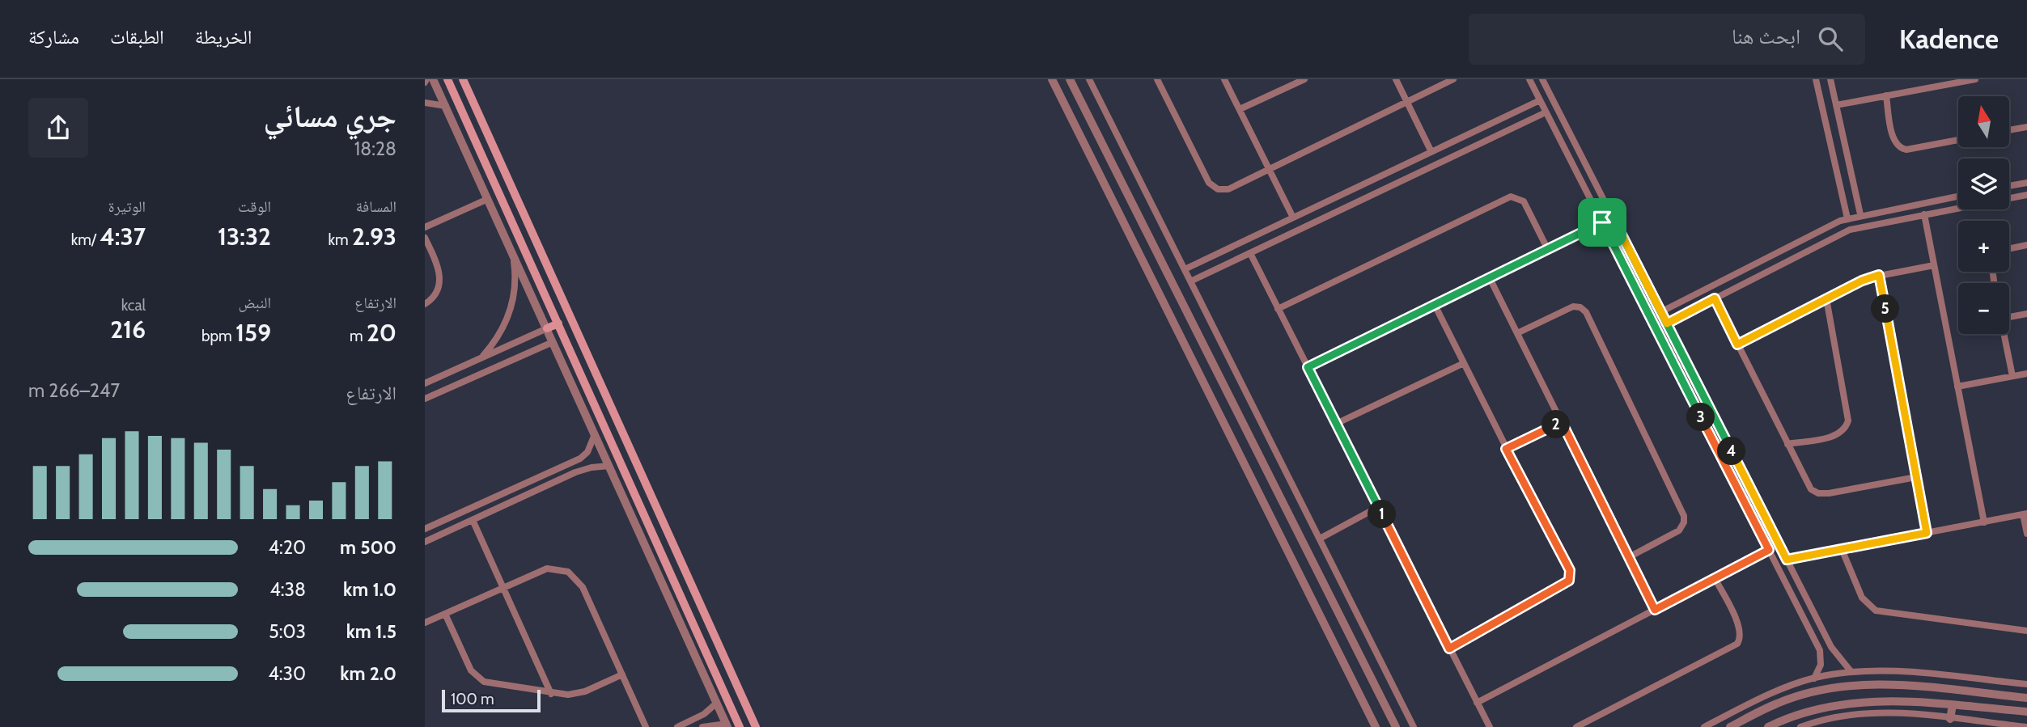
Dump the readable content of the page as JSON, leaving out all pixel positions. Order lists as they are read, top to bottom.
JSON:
{
  "scale_bar": "100 m",
  "north": "top",
  "page": {
    "header": "Kadence",
    "search": "ابحث هنا",
    "nav": ["الخريطة", "الطبقات", "مشاركة"],
    "heading": ["جري مسائي", "18:28"],
    "map_buttons": ["+", "−"],
    "stats": [
      ["المسافة", "2.93 km"],
      ["الوقت", "13:32"],
      ["الوتيرة", "4:37 /km"],
      ["الارتفاع", "20 m"],
      ["النبض", "159 bpm"],
      ["kcal", "216"]
    ],
    "pins": [
      "5",
      "3",
      "2",
      "4",
      "1"
    ],
    "chart": ["الارتفاع", "247–266 m"],
    "list": [
      {
        "name": "500 m",
        "note": "4:20"
      },
      {
        "name": "1.0 km",
        "note": "4:38"
      },
      {
        "name": "1.5 km",
        "note": "5:03"
      },
      {
        "name": "2.0 km",
        "note": "4:30"
      }
    ],
    "scale": "100 m"
  }
}
